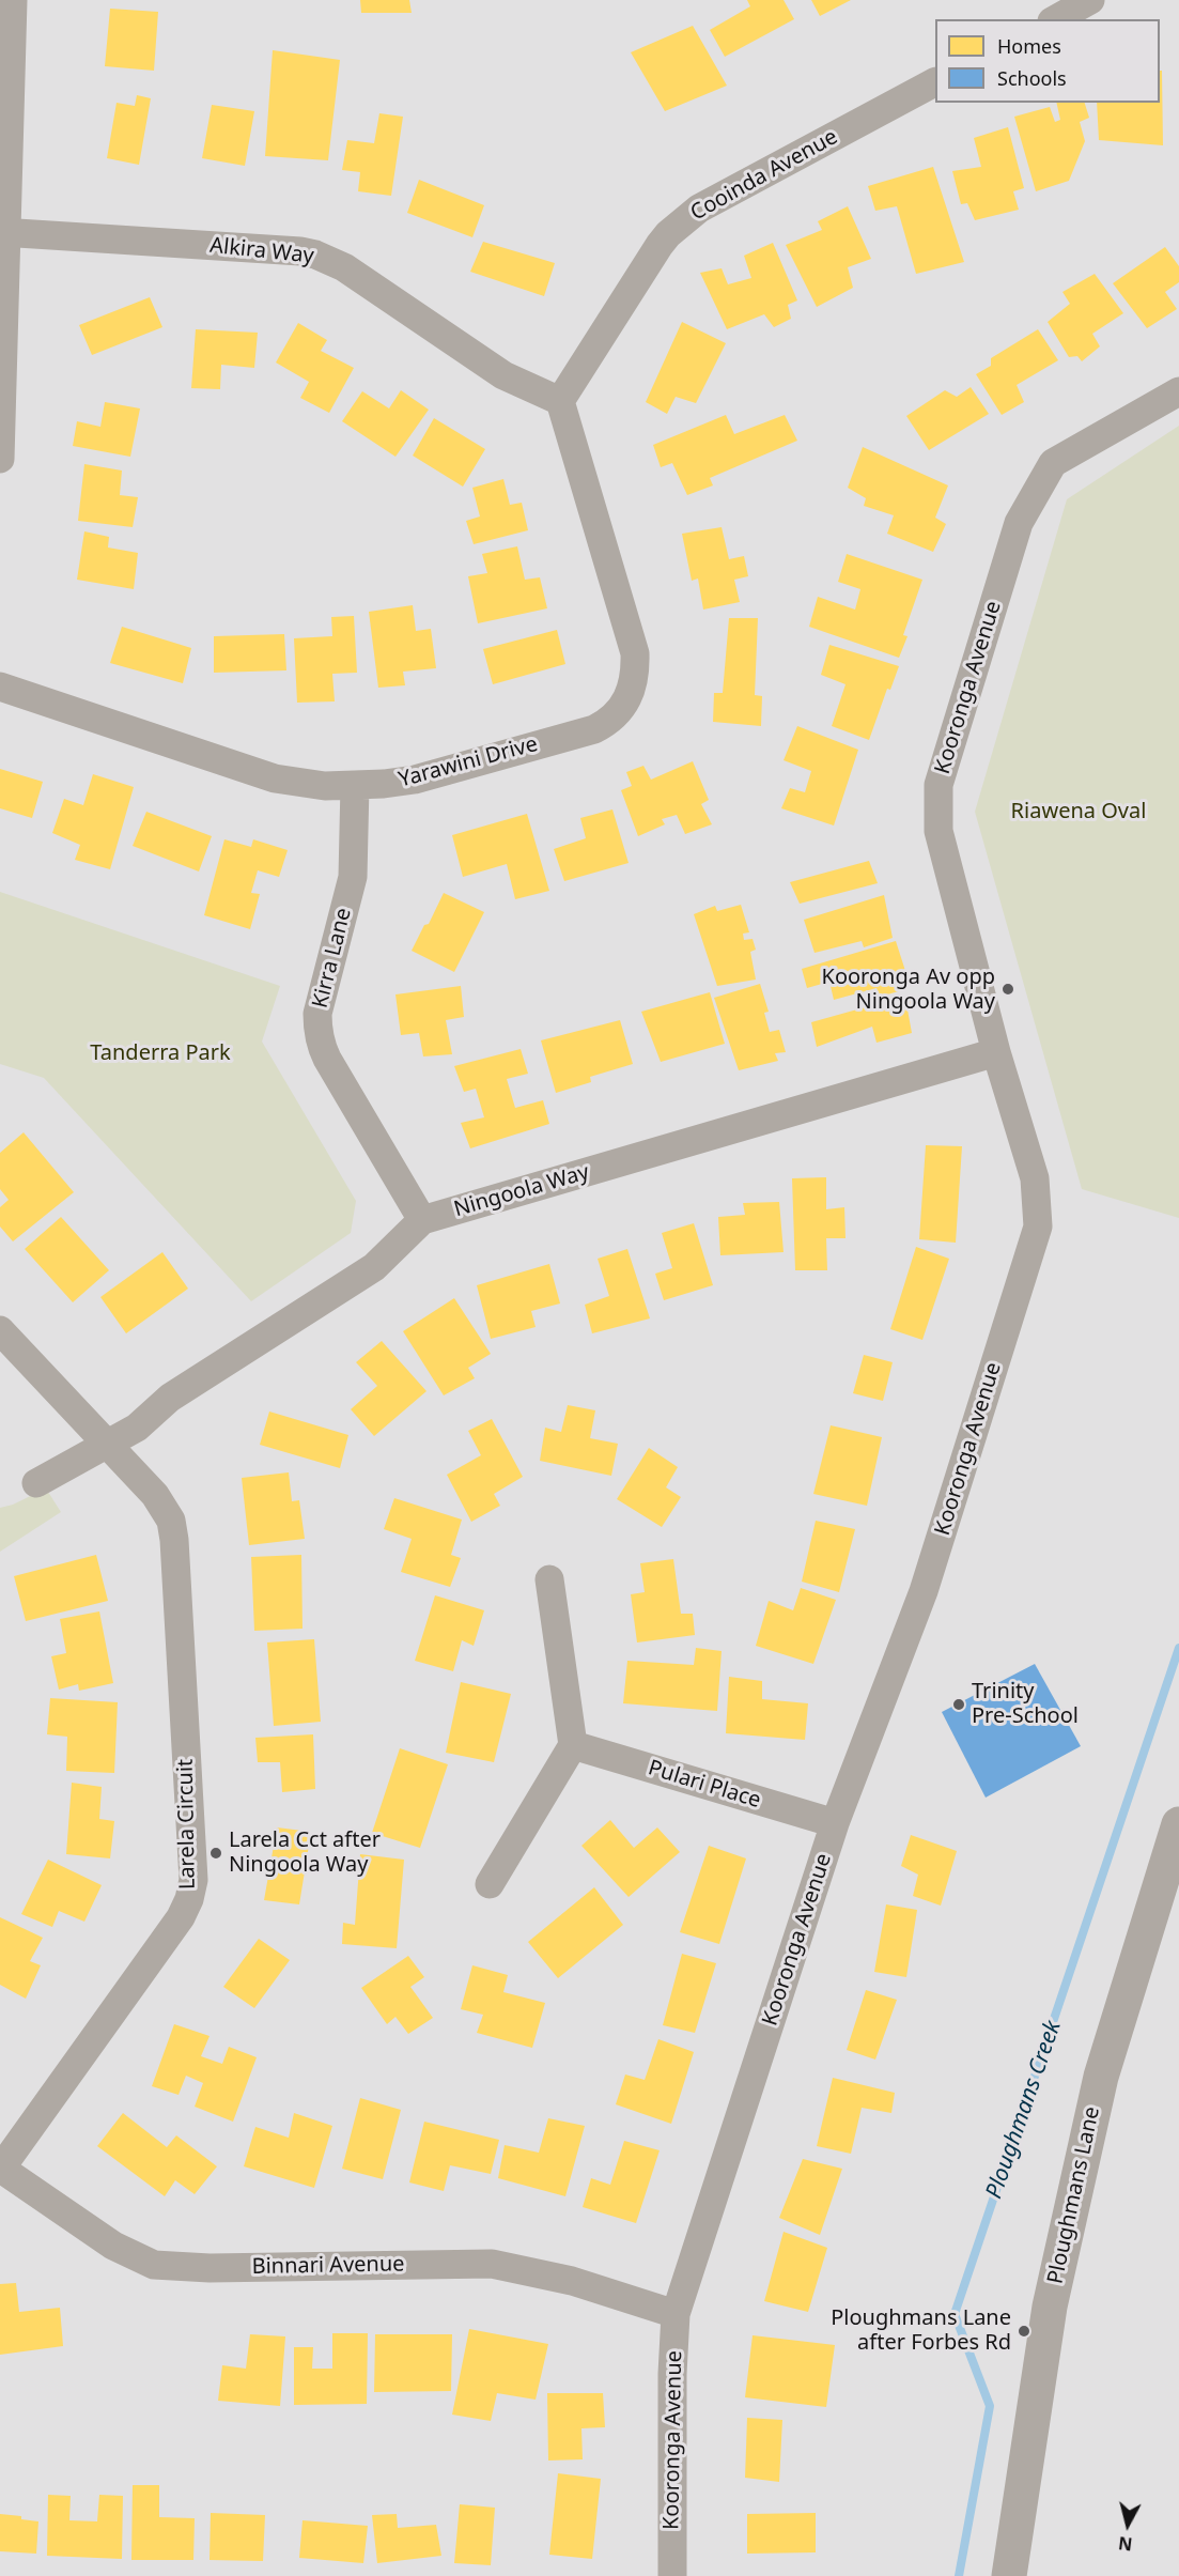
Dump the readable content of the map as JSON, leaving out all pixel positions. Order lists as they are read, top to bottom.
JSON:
{
  "streets": {
    "street": [
      "Cooinda Avenue",
      "Alkira Way",
      "Kooronga Avenue",
      "Yarawini Drive",
      "Kirra Lane",
      "Ningoola Way",
      "Pulari Place",
      "Larela Circuit",
      "Ploughmans Lane",
      "Binnari Avenue"
    ]
  },
  "crossings": [
    ["Cooinda Avenue", "Alkira Way"],
    ["Cooinda Avenue", "Yarawini Drive"],
    ["Alkira Way", "Yarawini Drive"],
    ["Kooronga Avenue", "Ningoola Way"],
    ["Kooronga Avenue", "Pulari Place"],
    ["Kooronga Avenue", "Binnari Avenue"],
    ["Yarawini Drive", "Kirra Lane"],
    ["Kirra Lane", "Ningoola Way"],
    ["Ningoola Way", "Larela Circuit"],
    ["Larela Circuit", "Binnari Avenue"]
  ],
  "water": ["Ploughmans Creek"],
  "parks": ["Riawena Oval", "Tanderra Park"],
  "places": [
    "Kooronga Av opp Ningoola Way",
    "Trinity Pre-School",
    "Larela Cct after Ningoola Way",
    "Ploughmans Lane after Forbes Rd"
  ],
  "legend": ["Homes", "Schools"],
  "north": "bottom"
}
